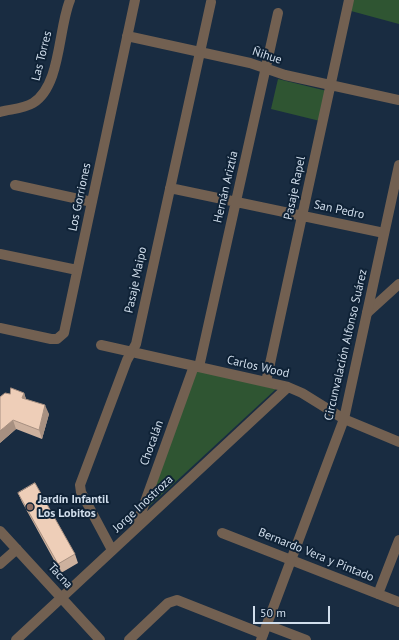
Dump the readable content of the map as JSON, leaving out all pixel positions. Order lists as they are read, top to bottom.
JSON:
{
  "streets": {
    "street": [
      "Las Torres",
      "Ñihue",
      "Hernán Ariztía",
      "Pasaje Rapel",
      "Los Gorriones",
      "San Pedro",
      "Pasaje Maipo",
      "Circunvalación Alfonso Suárez",
      "Carlos Wood",
      "Chocalán",
      "Jorge Inostroza",
      "Bernardo Vera y Pintado",
      "Tacna"
    ]
  },
  "crossings": [
    ["Ñihue", "Hernán Ariztía"],
    ["Ñihue", "Pasaje Rapel"],
    ["Ñihue", "Los Gorriones"],
    ["Ñihue", "Pasaje Maipo"],
    ["Hernán Ariztía", "San Pedro"],
    ["Hernán Ariztía", "Carlos Wood"],
    ["Hernán Ariztía", "Chocalán"],
    ["Pasaje Rapel", "San Pedro"],
    ["Pasaje Rapel", "Carlos Wood"],
    ["San Pedro", "Pasaje Maipo"],
    ["San Pedro", "Circunvalación Alfonso Suárez"],
    ["Pasaje Maipo", "Carlos Wood"],
    ["Pasaje Maipo", "Jorge Inostroza"],
    ["Circunvalación Alfonso Suárez", "Carlos Wood"],
    ["Circunvalación Alfonso Suárez", "Bernardo Vera y Pintado"],
    ["Carlos Wood", "Chocalán"],
    ["Carlos Wood", "Jorge Inostroza"],
    ["Chocalán", "Jorge Inostroza"],
    ["Jorge Inostroza", "Tacna"]
  ],
  "places": ["Jardín Infantil Los Lobitos"],
  "scale_bar": "50 m"
}
